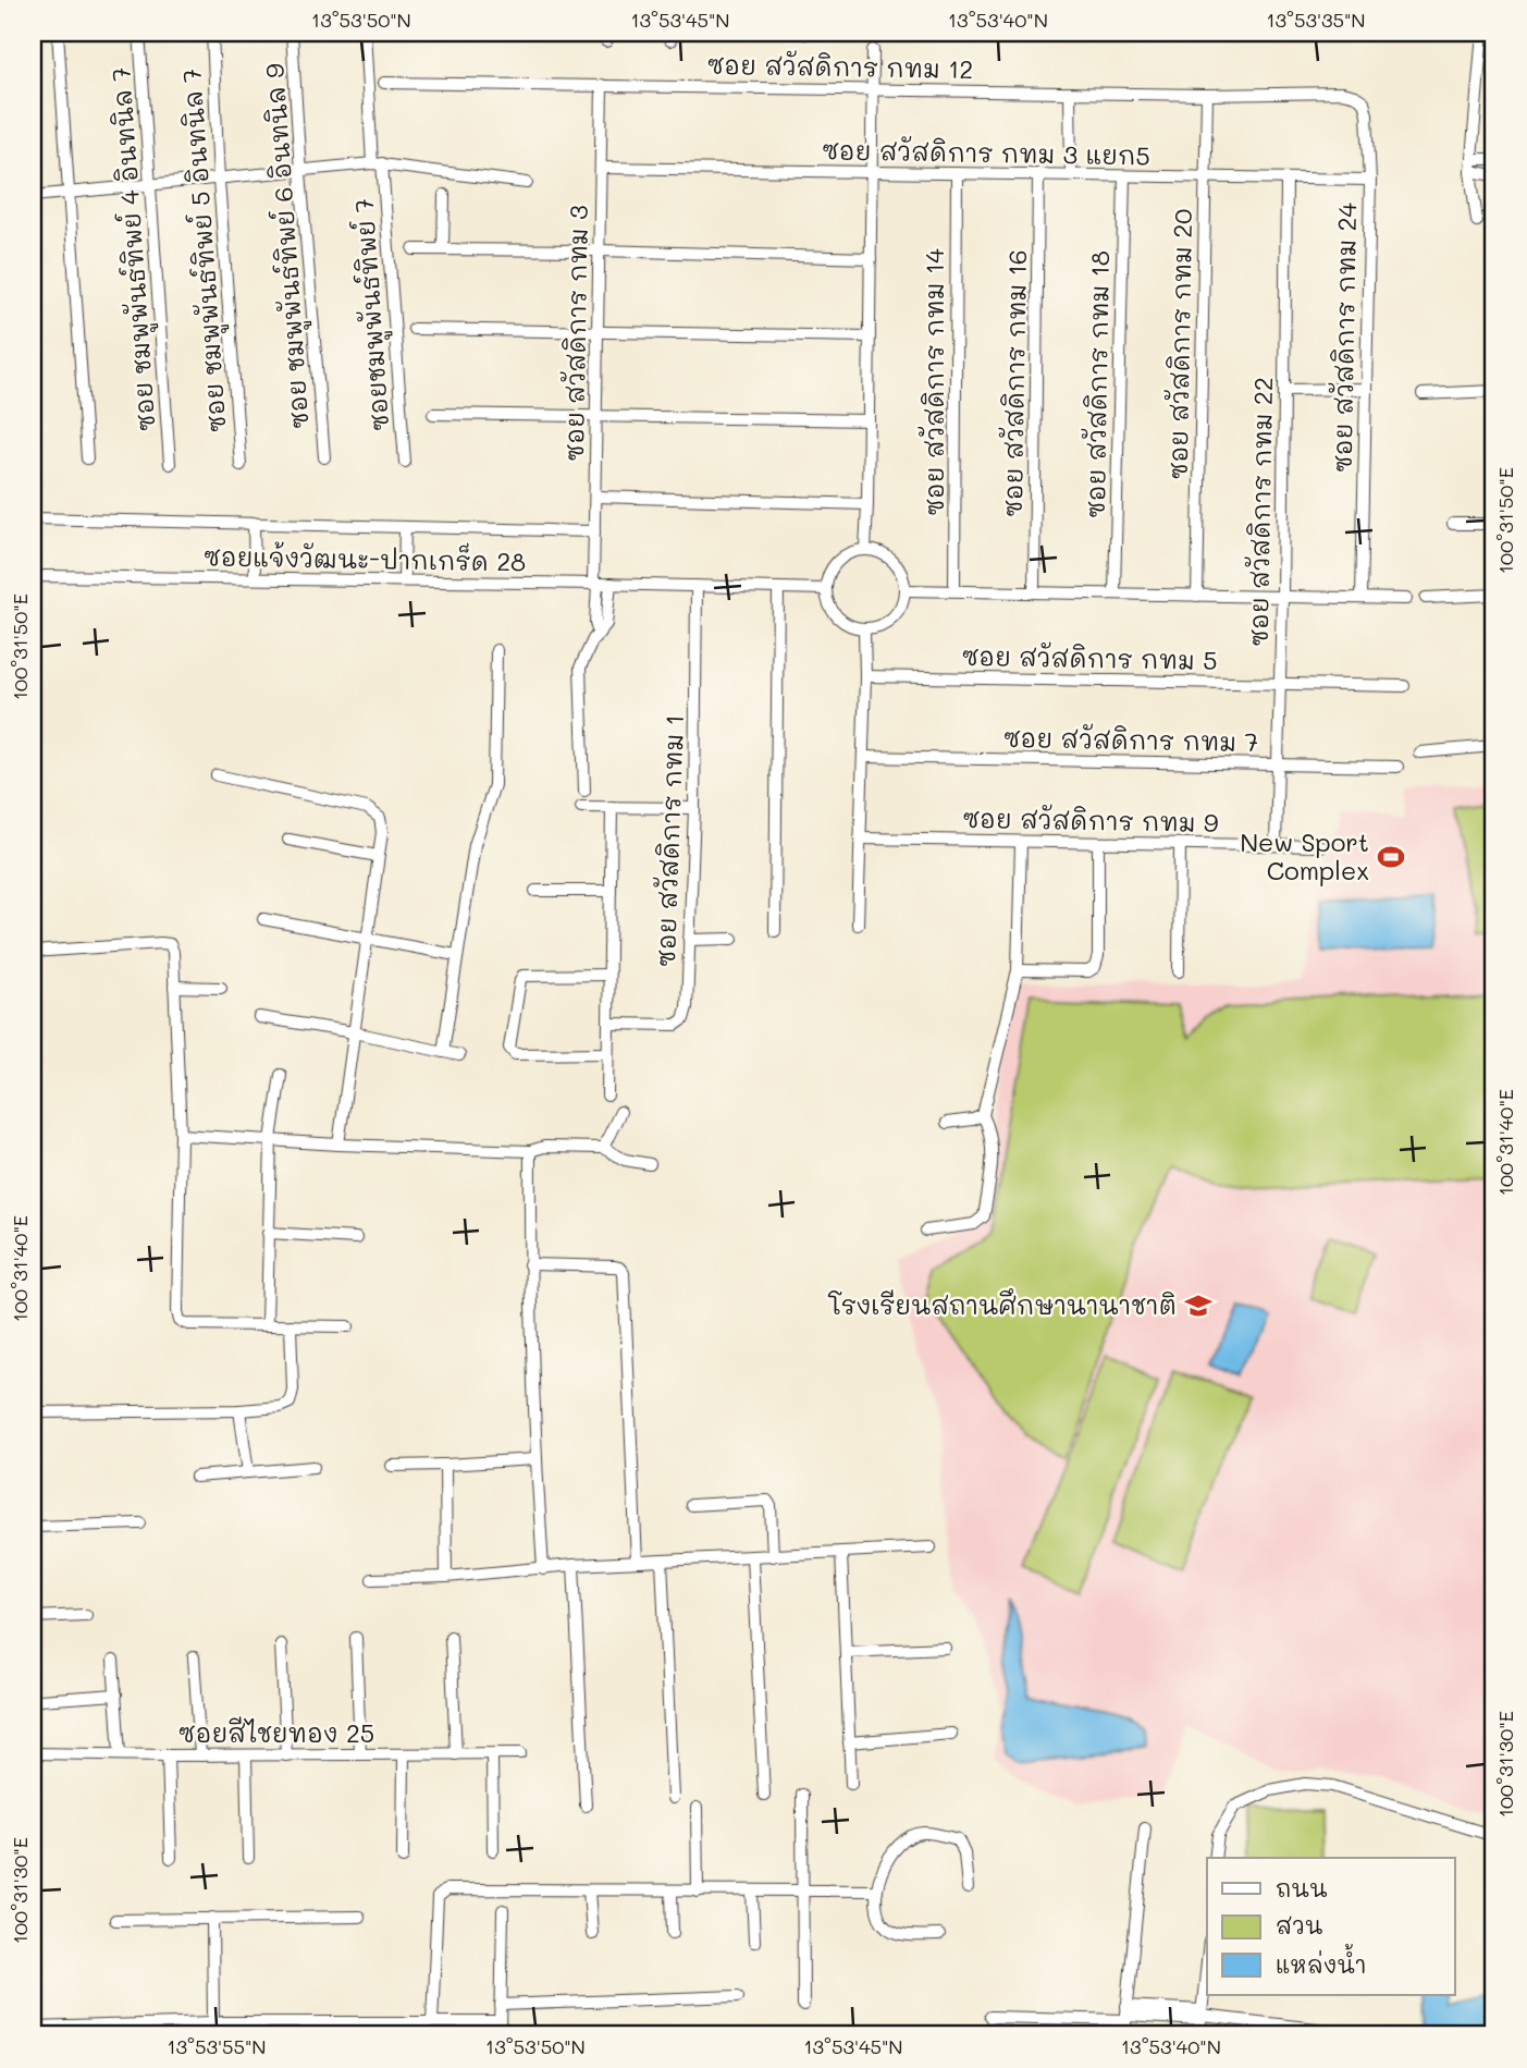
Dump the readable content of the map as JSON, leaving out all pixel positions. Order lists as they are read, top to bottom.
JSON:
{
  "streets": {
    "street": [
      "ซอย สวัสดิการ กทม 12",
      "ซอย สวัสดิการ กทม 3 แยก5",
      "ซอย ชมพูพันธ์ทิพย์ 6 อินทนิล 9",
      "ซอย ชมพูพันธ์ทิพย์ 4 อินทนิล 7",
      "ซอย ชมพูพันธ์ทิพย์ 5 อินทนิล 7",
      "ซอยชมพูพันธ์ทิพย์ 7",
      "ซอย สวัสดิการ กทม 3",
      "ซอย สวัสดิการ กทม 24",
      "ซอย สวัสดิการ กทม 20",
      "ซอย สวัสดิการ กทม 14",
      "ซอย สวัสดิการ กทม 16",
      "ซอย สวัสดิการ กทม 18",
      "ซอย สวัสดิการ กทม 22",
      "ซอยแจ้งวัฒนะ-ปากเกร็ด 28",
      "ซอย สวัสดิการ กทม 5",
      "ซอย สวัสดิการ กทม 7",
      "ซอย สวัสดิการ กทม 9",
      "ซอย สวัสดิการ กทม 1",
      "ซอยสีไชยทอง 25"
    ]
  },
  "crossings": [
    ["ซอย สวัสดิการ กทม 12", "ซอย สวัสดิการ กทม 3"],
    ["ซอย สวัสดิการ กทม 12", "ซอย สวัสดิการ กทม 24"],
    ["ซอย สวัสดิการ กทม 12", "ซอย สวัสดิการ กทม 20"],
    ["ซอย สวัสดิการ กทม 3 แยก5", "ซอย สวัสดิการ กทม 3"],
    ["ซอย สวัสดิการ กทม 3 แยก5", "ซอย สวัสดิการ กทม 24"],
    ["ซอย สวัสดิการ กทม 3 แยก5", "ซอย สวัสดิการ กทม 20"],
    ["ซอย สวัสดิการ กทม 3 แยก5", "ซอย สวัสดิการ กทม 14"],
    ["ซอย สวัสดิการ กทม 3 แยก5", "ซอย สวัสดิการ กทม 16"],
    ["ซอย สวัสดิการ กทม 3 แยก5", "ซอย สวัสดิการ กทม 18"],
    ["ซอย สวัสดิการ กทม 3 แยก5", "ซอย สวัสดิการ กทม 22"],
    ["ซอย สวัสดิการ กทม 3", "ซอยแจ้งวัฒนะ-ปากเกร็ด 28"],
    ["ซอย สวัสดิการ กทม 22", "ซอย สวัสดิการ กทม 5"],
    ["ซอย สวัสดิการ กทม 22", "ซอย สวัสดิการ กทม 7"],
    ["ซอย สวัสดิการ กทม 22", "ซอย สวัสดิการ กทม 9"],
    ["ซอยแจ้งวัฒนะ-ปากเกร็ด 28", "ซอย สวัสดิการ กทม 1"]
  ],
  "places": {
    "sports": ["New Sport Complex"],
    "school or university": ["โรงเรียนสถานศึกษานานาชาติ"]
  },
  "legend": ["ถนน", "สวน", "แหล่งน้ำ"],
  "coordinates": [
    "13°53'50\"N",
    "13°53'45\"N",
    "13°53'40\"N",
    "13°53'35\"N",
    "100°31'50\"E",
    "100°31'40\"E",
    "100°31'30\"E",
    "13°53'55\"N"
  ]
}
